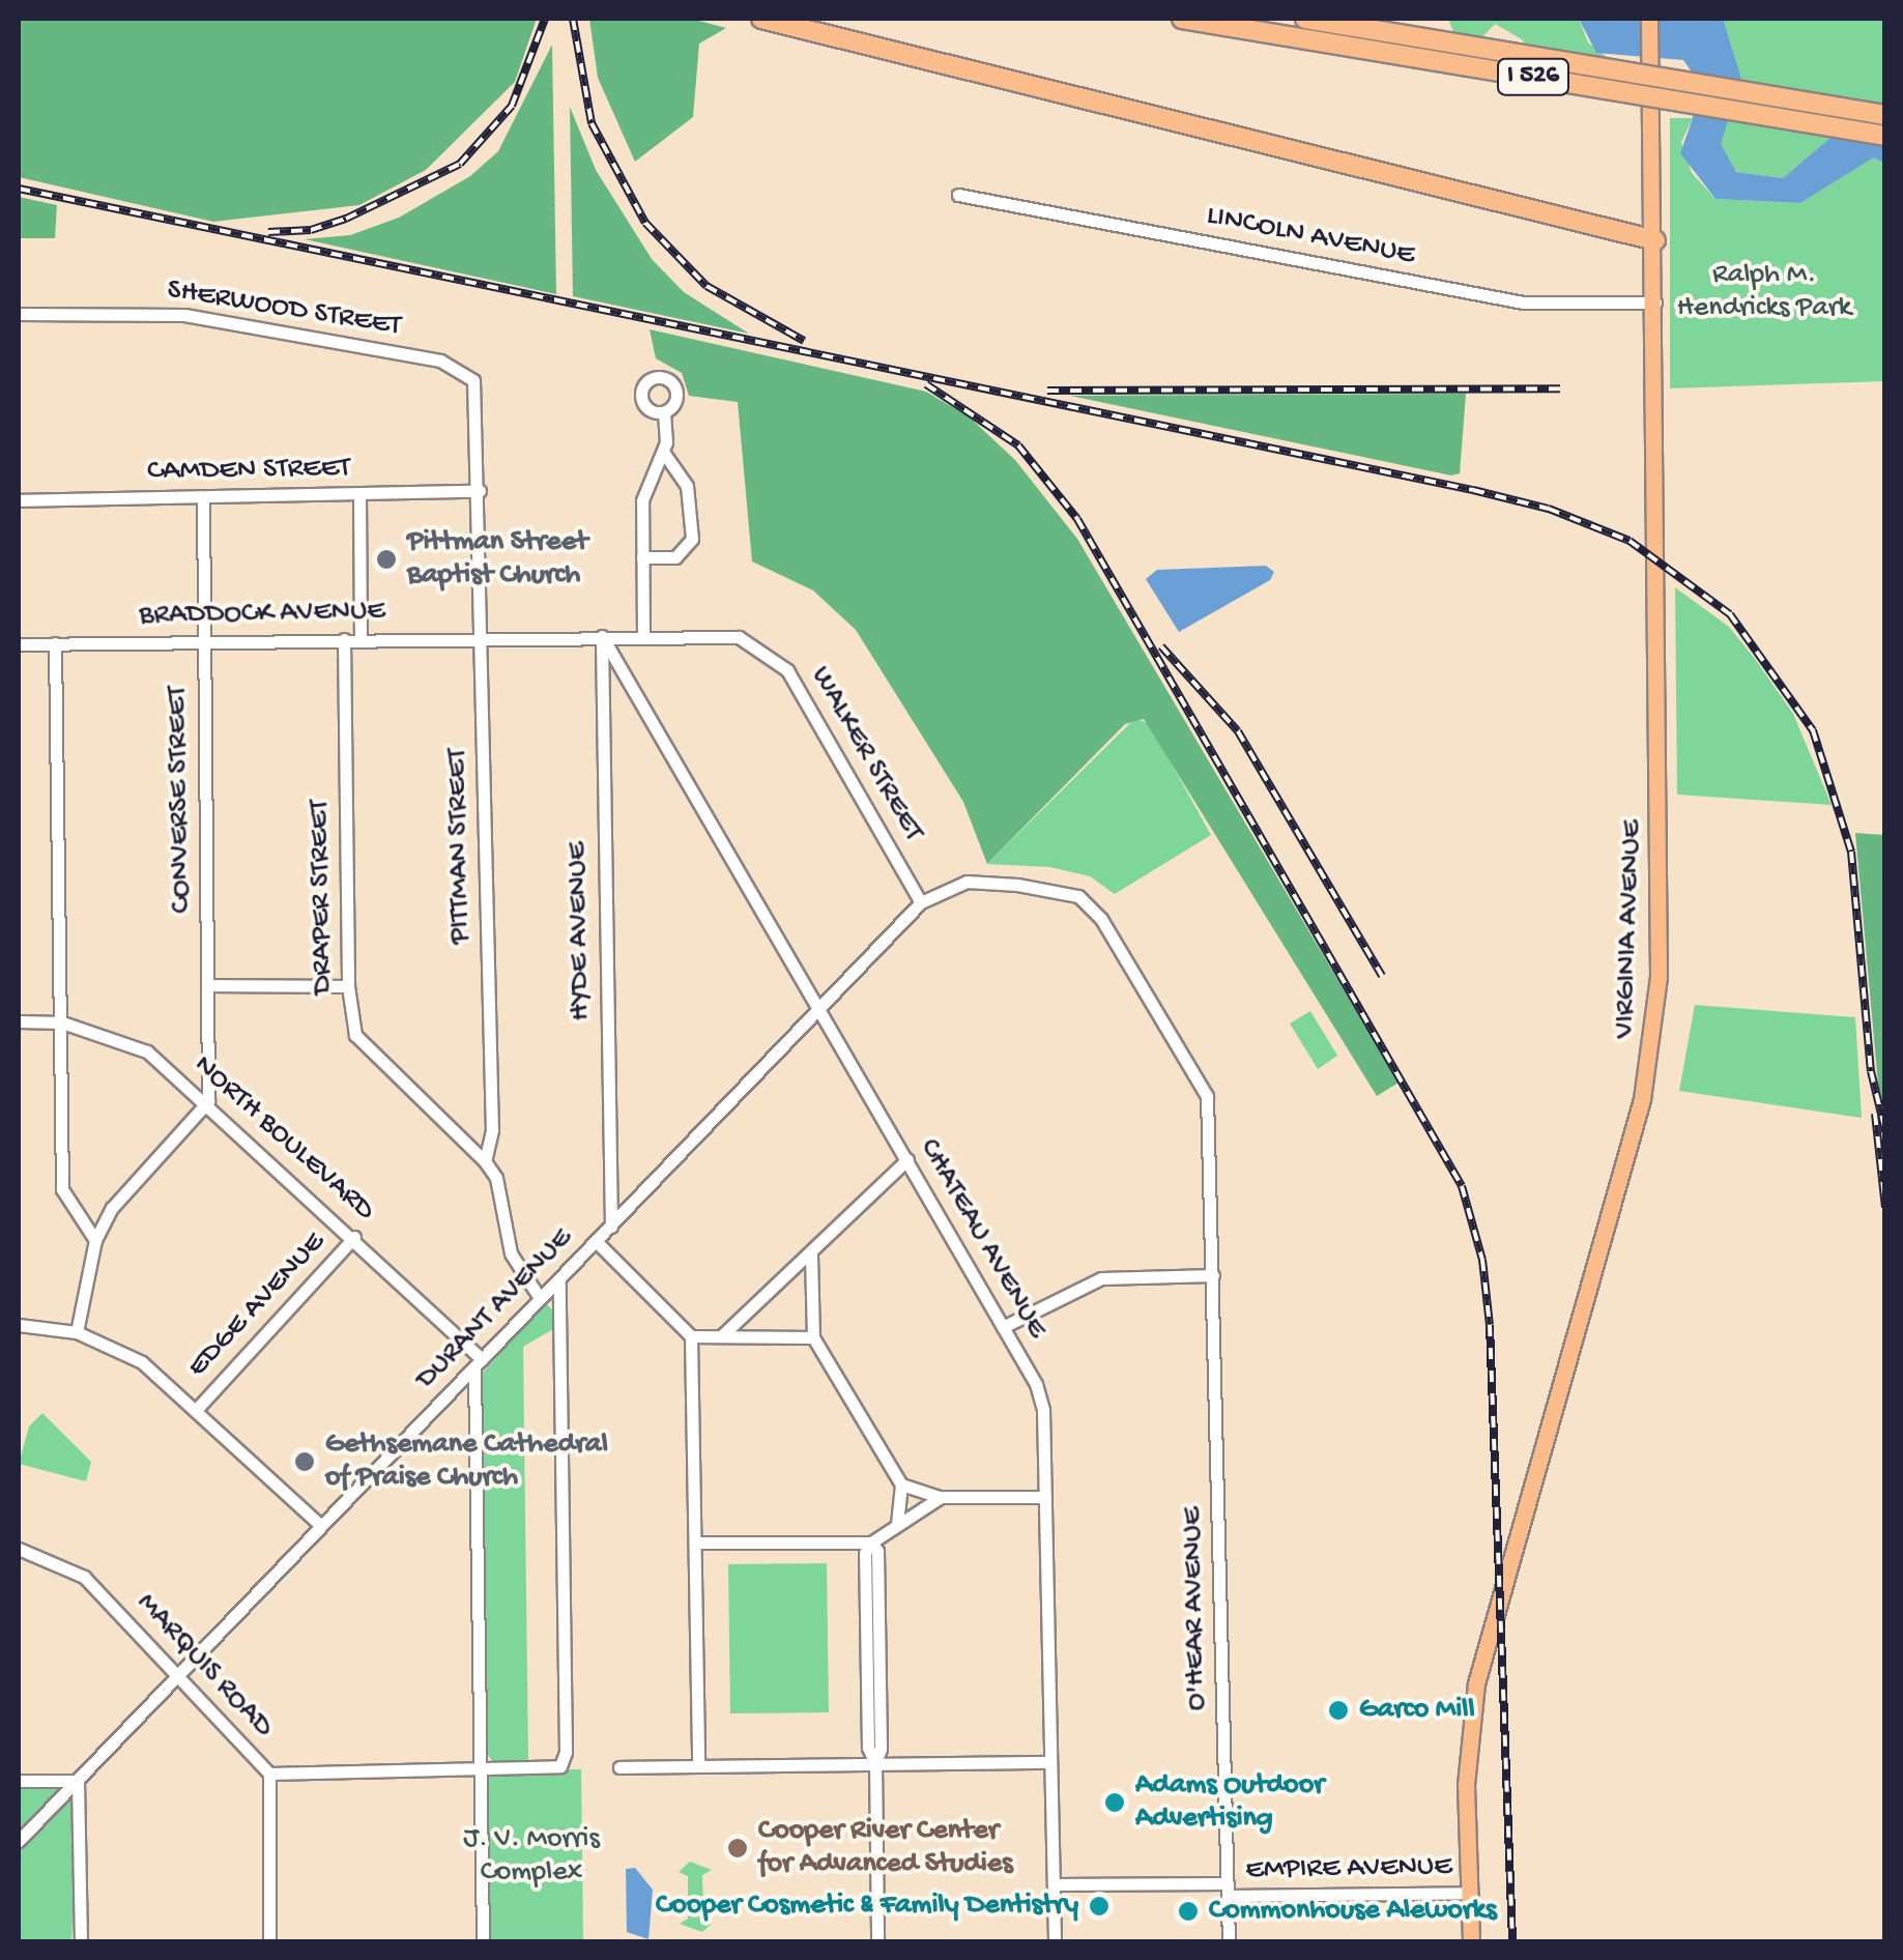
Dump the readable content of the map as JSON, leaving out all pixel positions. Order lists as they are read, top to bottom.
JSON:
{
  "streets": {
    "highway": ["I 526"],
    "main road": ["VIRGINIA AVENUE"],
    "street": [
      "LINCOLN AVENUE",
      "SHERWOOD STREET",
      "CAMDEN STREET",
      "BRADDOCK AVENUE",
      "WALKER STREET",
      "CONVERSE STREET",
      "PITTMAN STREET",
      "DRAPER STREET",
      "HYDE AVENUE",
      "NORTH BOULEVARD",
      "CHATEAU AVENUE",
      "EDGE AVENUE",
      "DURANT AVENUE",
      "O'HEAR AVENUE",
      "MARQUIS ROAD",
      "EMPIRE AVENUE"
    ]
  },
  "crossings": [
    ["LINCOLN AVENUE", "VIRGINIA AVENUE"],
    ["SHERWOOD STREET", "PITTMAN STREET"],
    ["CAMDEN STREET", "CONVERSE STREET"],
    ["CAMDEN STREET", "PITTMAN STREET"],
    ["BRADDOCK AVENUE", "WALKER STREET"],
    ["BRADDOCK AVENUE", "CONVERSE STREET"],
    ["BRADDOCK AVENUE", "PITTMAN STREET"],
    ["BRADDOCK AVENUE", "DRAPER STREET"],
    ["WALKER STREET", "HYDE AVENUE"],
    ["WALKER STREET", "CHATEAU AVENUE"],
    ["WALKER STREET", "DURANT AVENUE"],
    ["WALKER STREET", "O'HEAR AVENUE"],
    ["CONVERSE STREET", "NORTH BOULEVARD"],
    ["PITTMAN STREET", "DRAPER STREET"],
    ["PITTMAN STREET", "DURANT AVENUE"],
    ["VIRGINIA AVENUE", "EMPIRE AVENUE"],
    ["HYDE AVENUE", "CHATEAU AVENUE"],
    ["HYDE AVENUE", "DURANT AVENUE"],
    ["NORTH BOULEVARD", "EDGE AVENUE"],
    ["NORTH BOULEVARD", "DURANT AVENUE"],
    ["CHATEAU AVENUE", "DURANT AVENUE"],
    ["CHATEAU AVENUE", "EMPIRE AVENUE"],
    ["DURANT AVENUE", "O'HEAR AVENUE"],
    ["DURANT AVENUE", "MARQUIS ROAD"],
    ["O'HEAR AVENUE", "EMPIRE AVENUE"]
  ],
  "parks": ["Ralph M. Hendricks Park", "J. V. Morris Complex"],
  "places": [
    "Pittman Street Baptist Church",
    "Gethsemane Cathedral of Praise Church",
    "Garco Mill",
    "Adams Outdoor Advertising",
    "Cooper River Center for Advanced Studies",
    "Cooper Cosmetic & Family Dentistry",
    "Commonhouse Aleworks"
  ]
}
